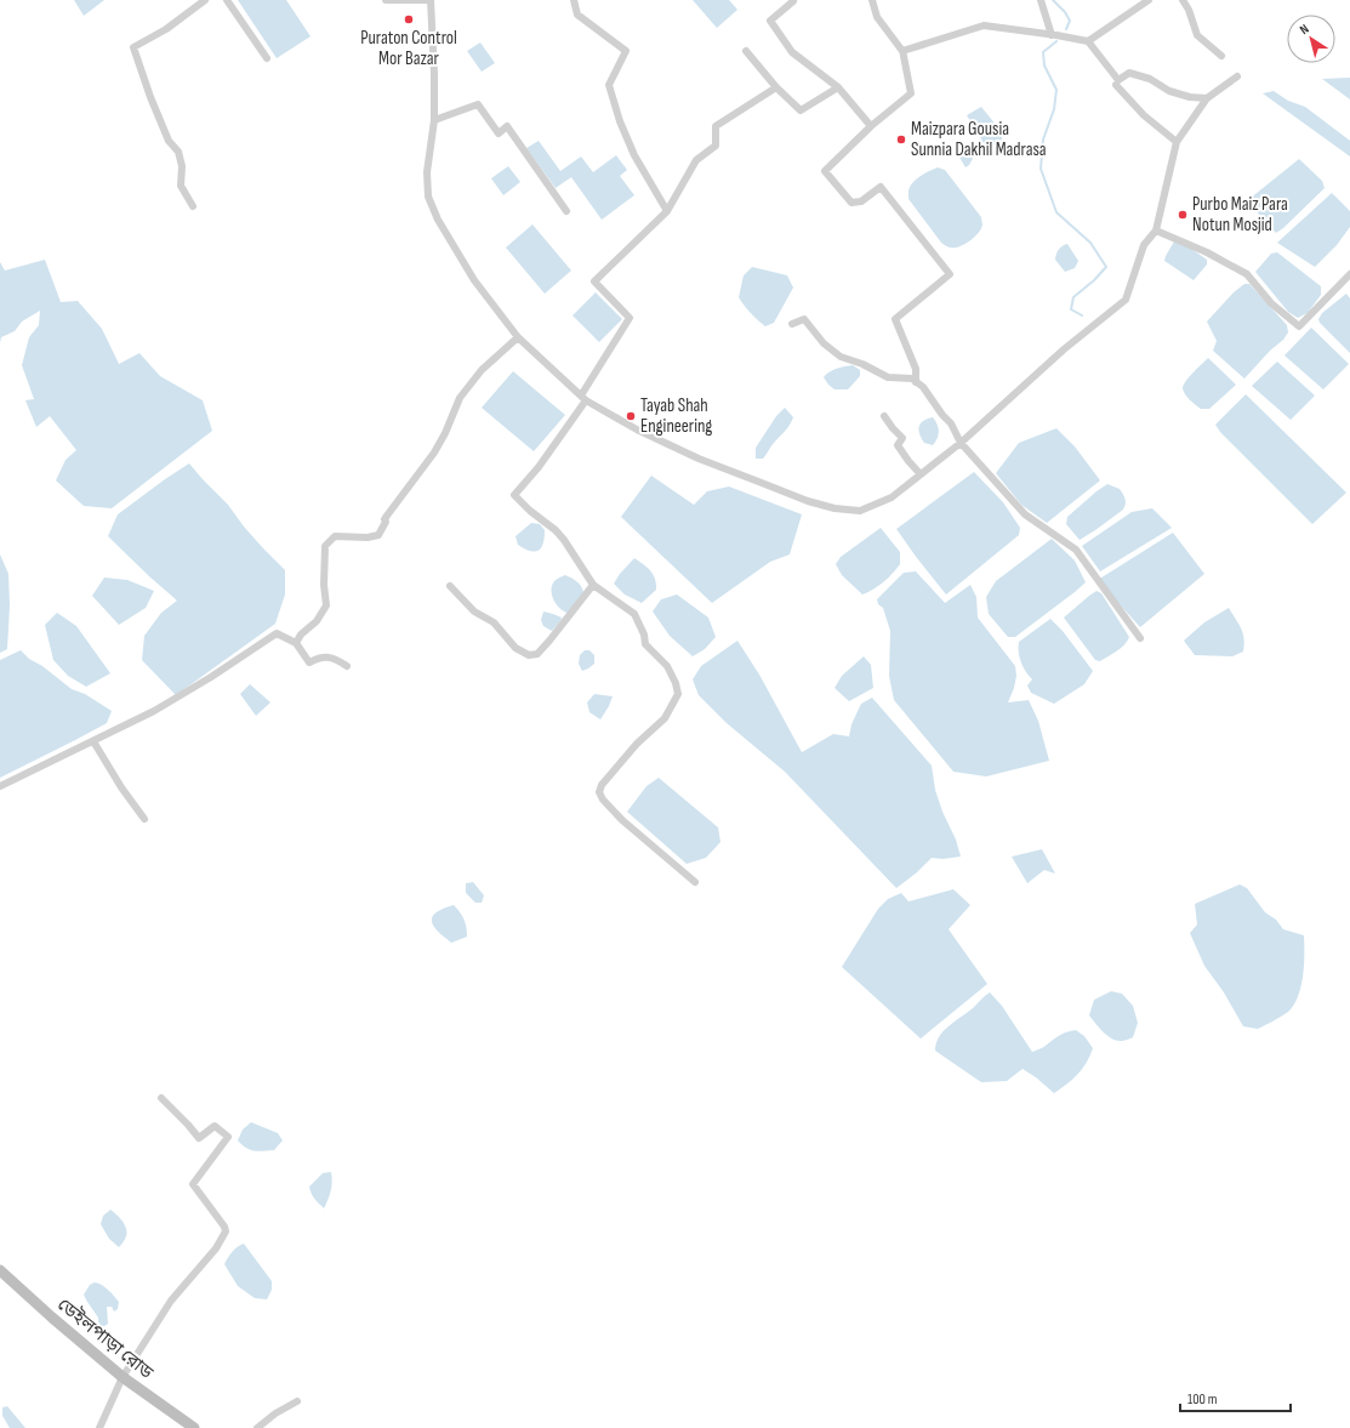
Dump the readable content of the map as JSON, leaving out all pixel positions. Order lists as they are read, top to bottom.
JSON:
{
  "streets": {
    "main road": ["ডেইলপাড়া রোড"]
  },
  "places": [
    "Puraton Control Mor Bazar",
    "Maizpara Gousia Sunnia Dakhil Madrasa",
    "Purbo Maiz Para Notun Mosjid",
    "Tayab Shah Engineering"
  ],
  "scale_bar": "100 m",
  "north": "top left"
}
